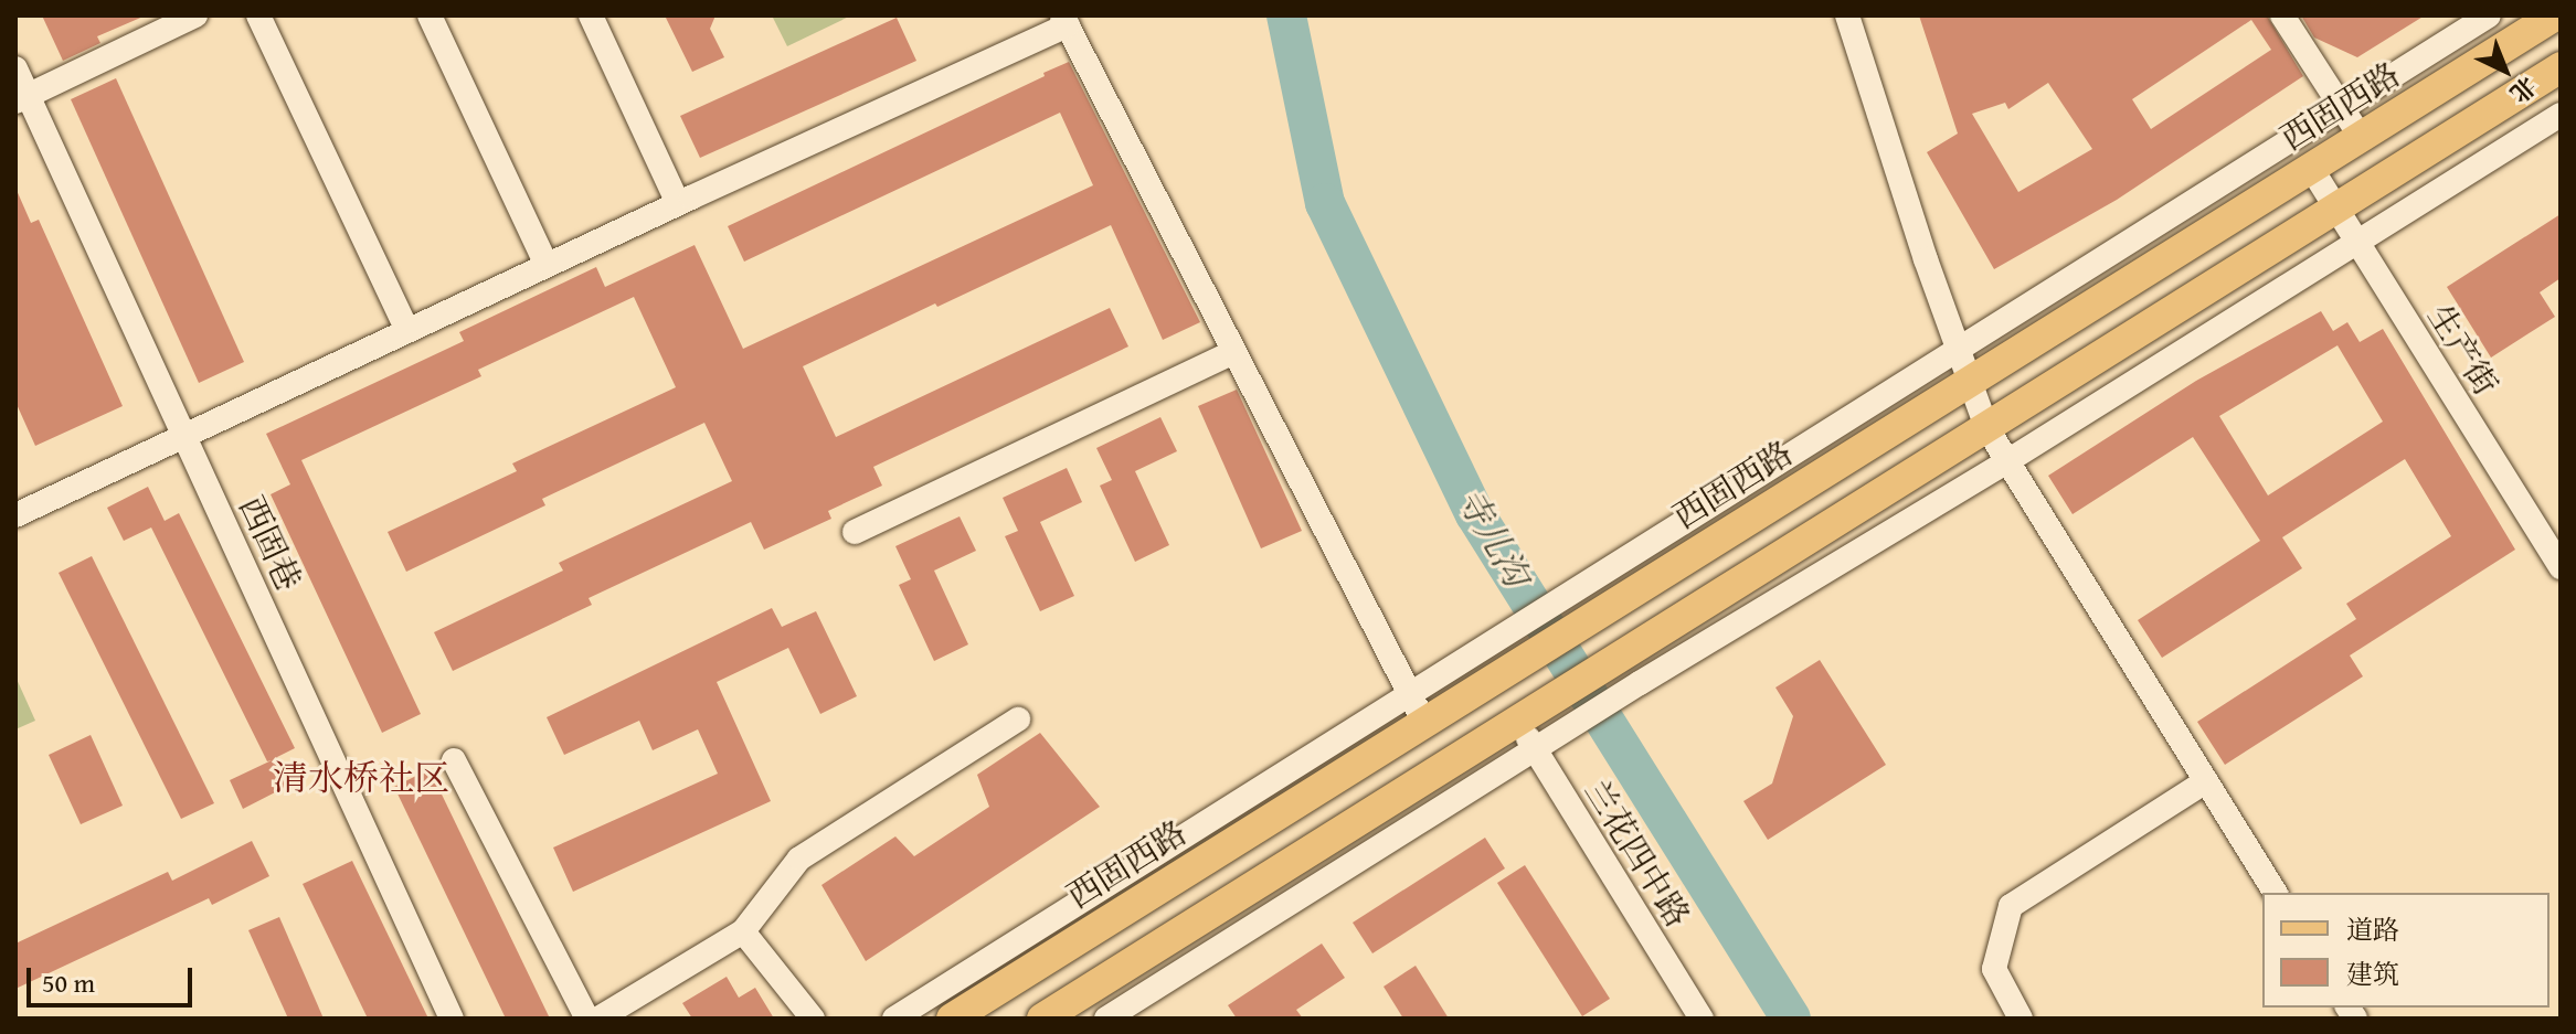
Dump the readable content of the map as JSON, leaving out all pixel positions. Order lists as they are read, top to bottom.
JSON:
{
  "streets": {
    "main road": ["西固西路"],
    "street": ["生产街", "西固巷", "兰花四中路"]
  },
  "crossings": [
    ["西固西路", "生产街"]
  ],
  "districts": ["清水桥社区"],
  "water": ["寺儿沟"],
  "legend": ["道路", "建筑"],
  "scale_bar": "50 m",
  "north": "bottom right"
}
